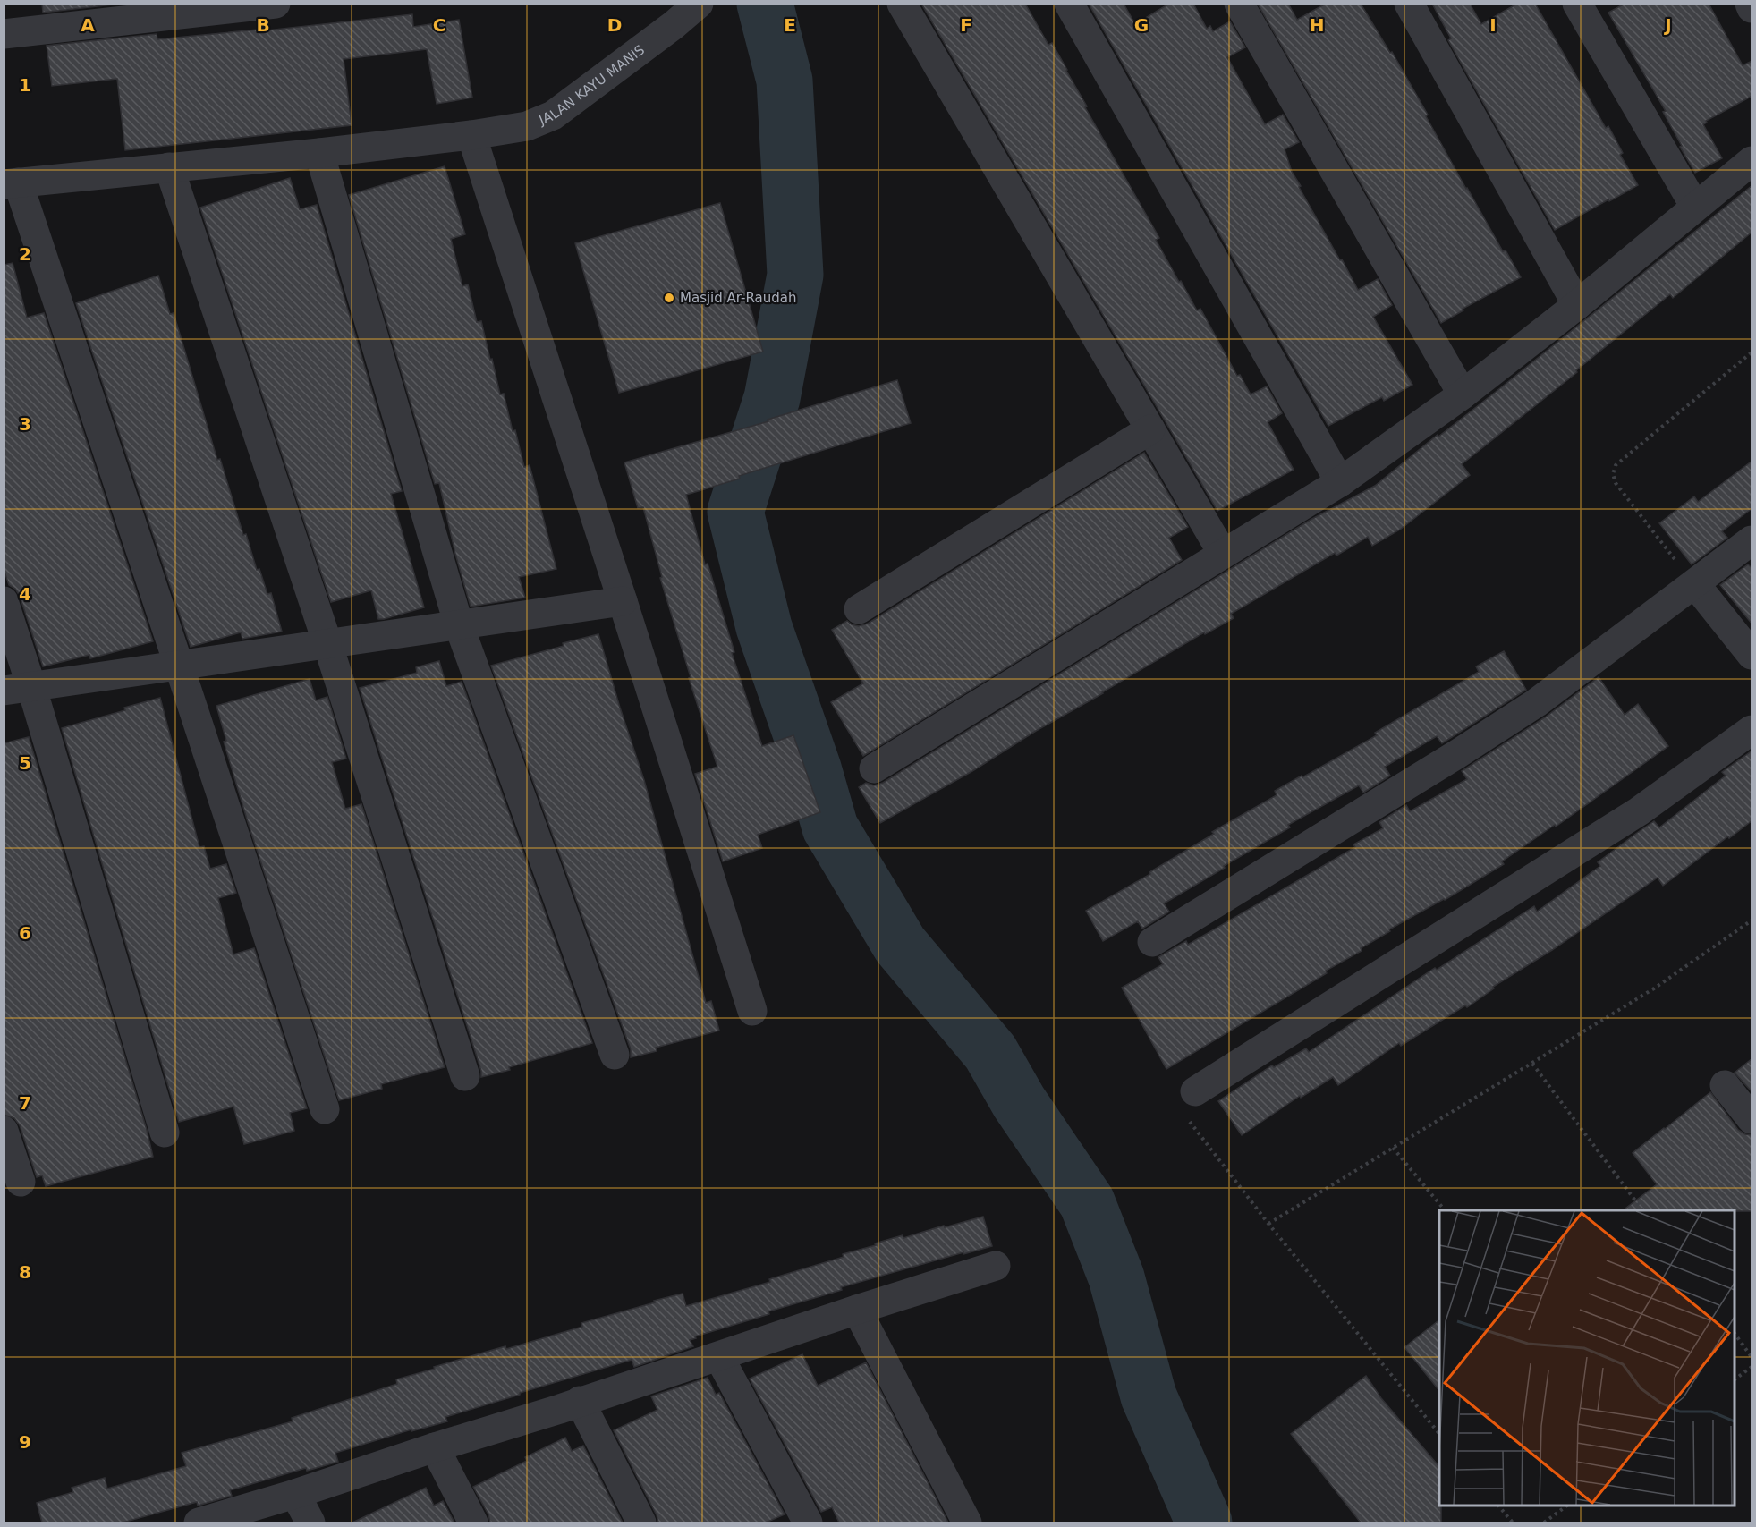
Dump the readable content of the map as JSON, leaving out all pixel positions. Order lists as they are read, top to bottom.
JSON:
{
  "streets": {
    "street": ["JALAN KAYU MANIS"]
  },
  "places": ["Masjid Ar-Raudah"],
  "grid": {
    "columns": [
      "A",
      "B",
      "C",
      "D",
      "E",
      "F",
      "G",
      "H",
      "I",
      "J"
    ],
    "rows": [
      "1",
      "2",
      "3",
      "4",
      "5",
      "6",
      "7",
      "8",
      "9"
    ]
  }
}
